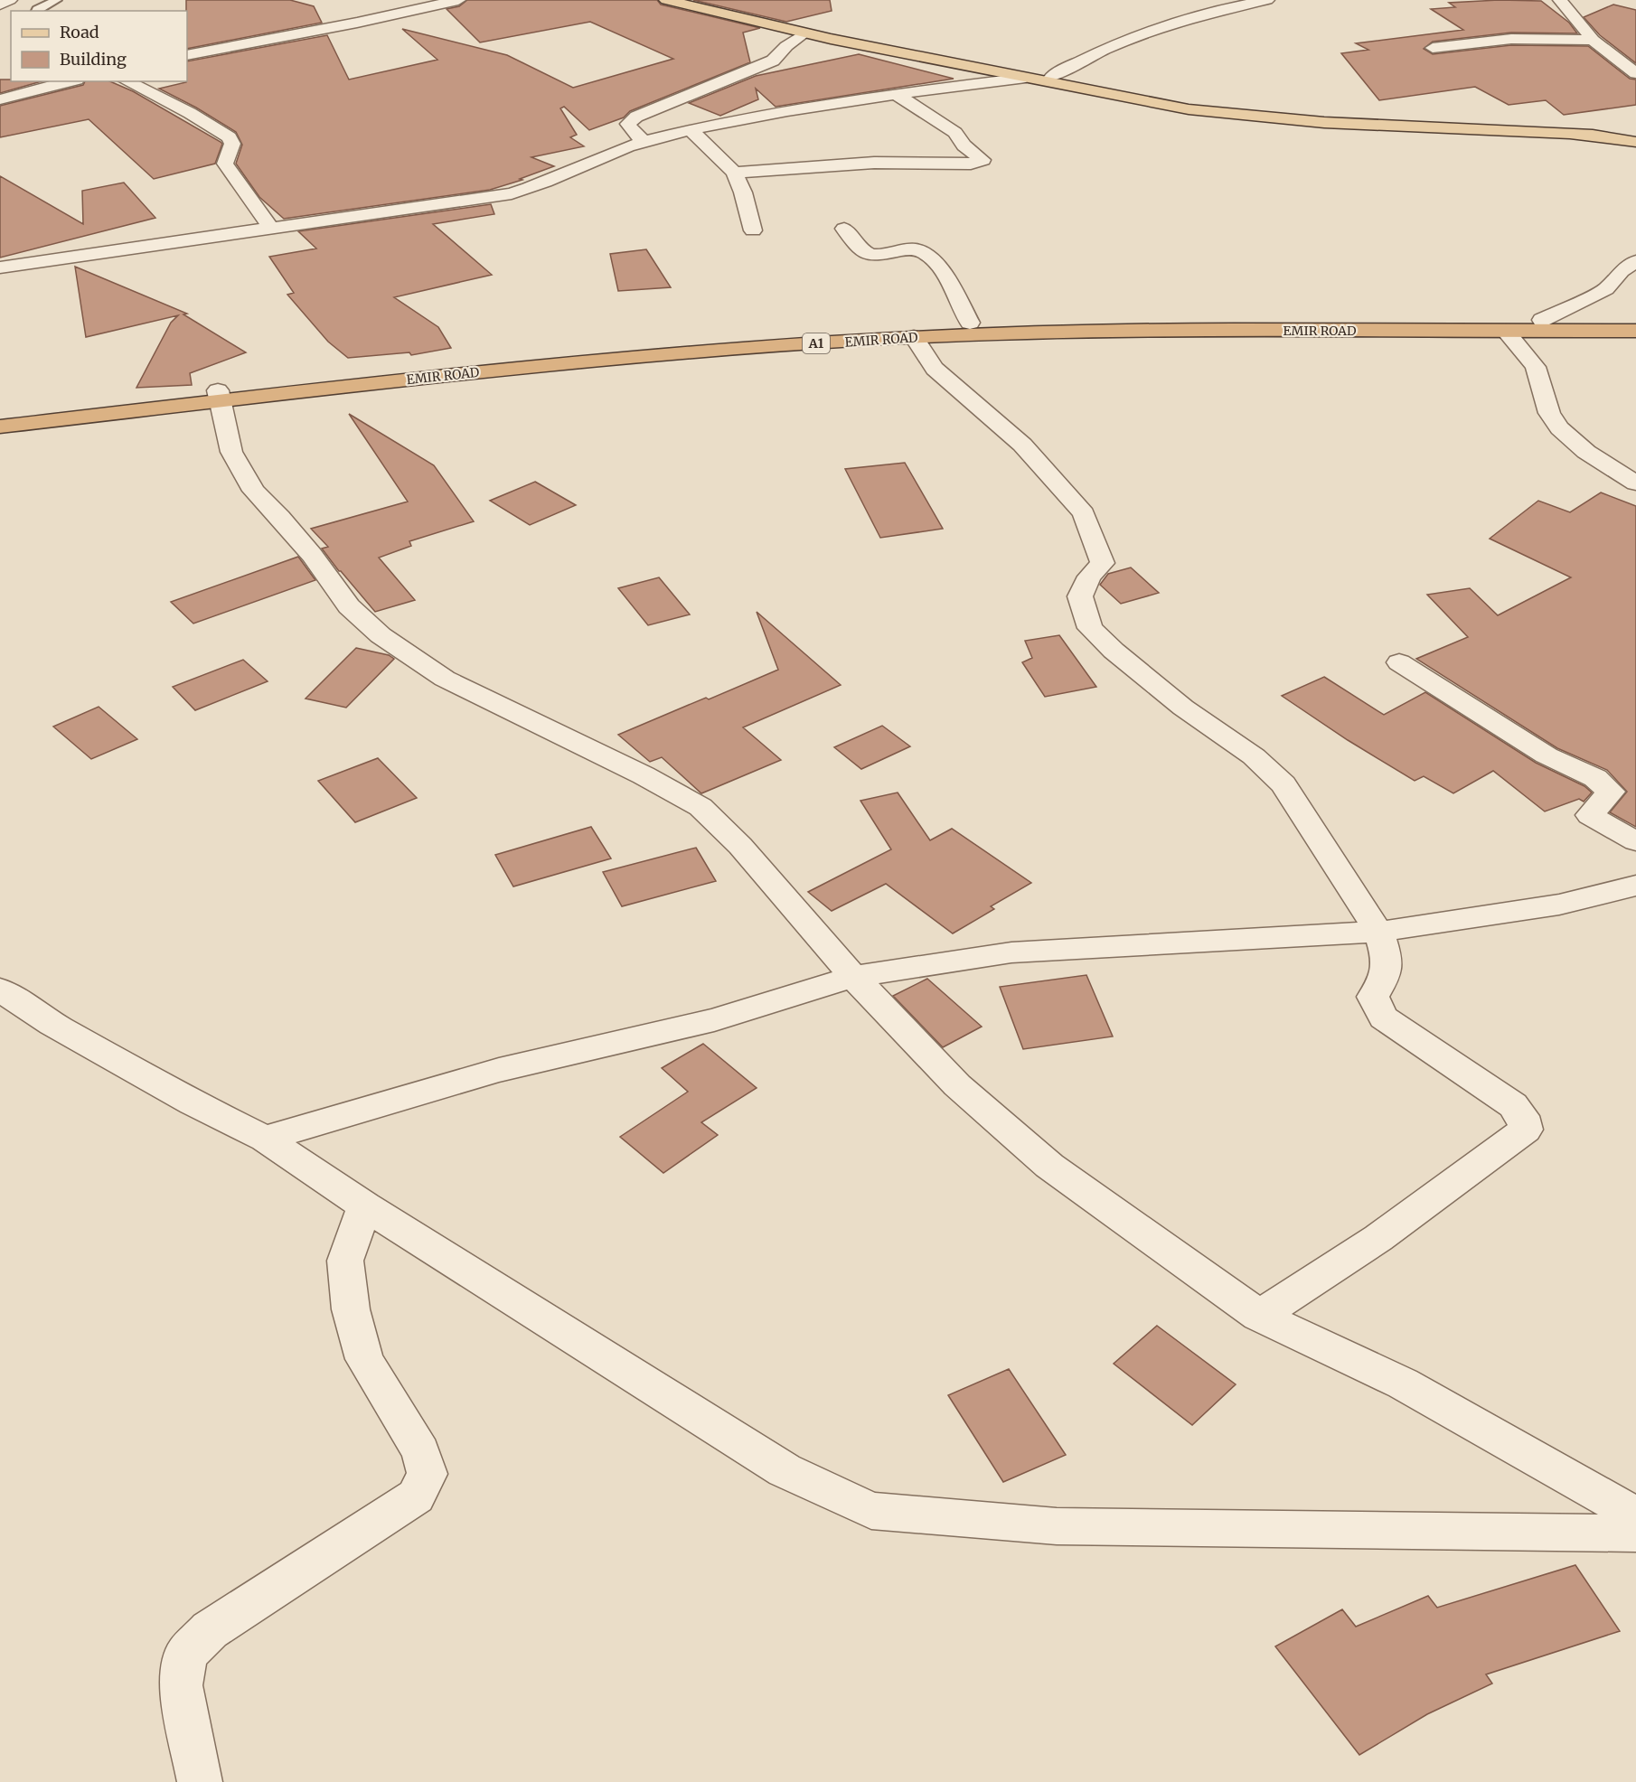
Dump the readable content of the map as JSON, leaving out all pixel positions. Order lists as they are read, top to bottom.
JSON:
{
  "streets": {
    "highway": ["EMIR ROAD", "A1"]
  },
  "legend": ["Road", "Building"]
}
